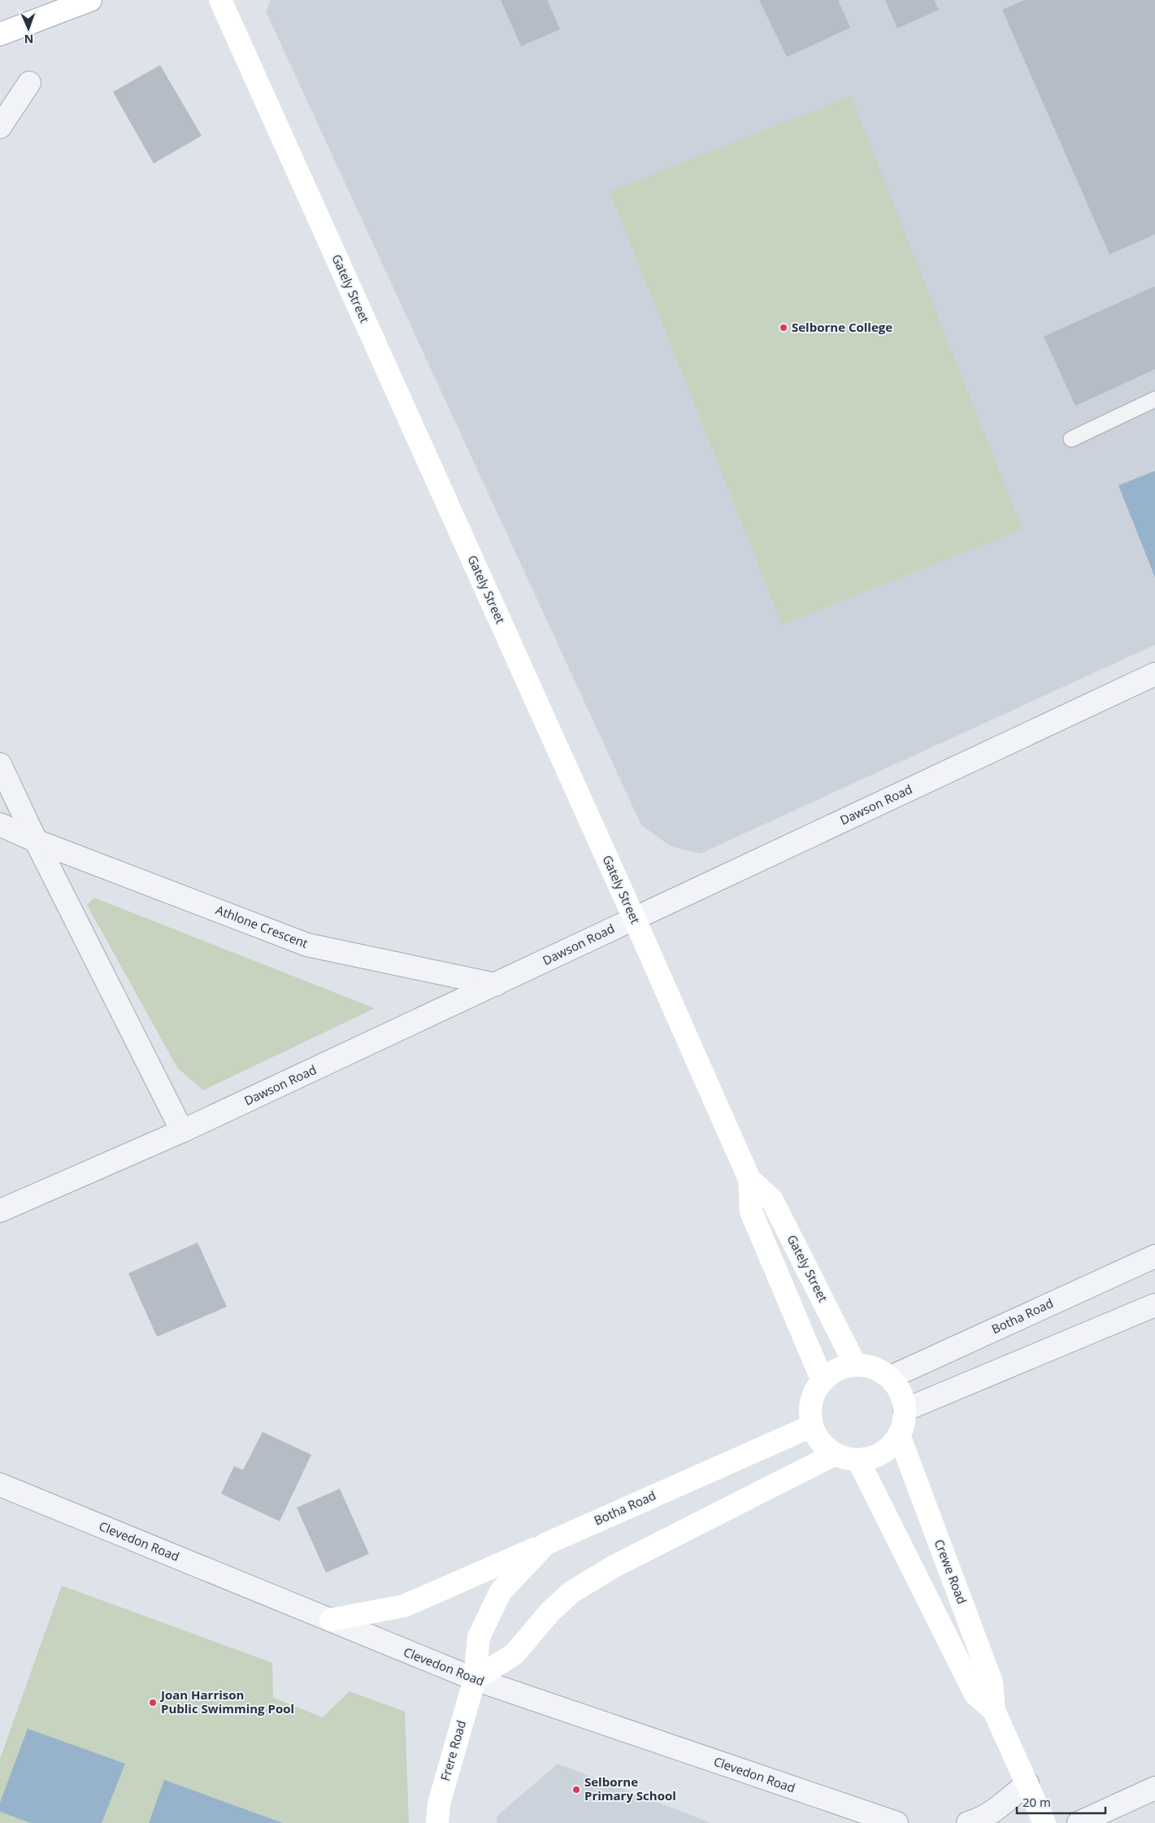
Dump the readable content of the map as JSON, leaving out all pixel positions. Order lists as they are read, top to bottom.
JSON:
{
  "streets": {
    "street": [
      "Gately Street",
      "Dawson Road",
      "Athlone Crescent",
      "Botha Road",
      "Clevedon Road",
      "Crewe Road",
      "Frere Road"
    ]
  },
  "crossings": [
    ["Gately Street", "Dawson Road"],
    ["Gately Street", "Botha Road"],
    ["Gately Street", "Crewe Road"],
    ["Dawson Road", "Athlone Crescent"],
    ["Botha Road", "Crewe Road"],
    ["Botha Road", "Frere Road"],
    ["Clevedon Road", "Frere Road"]
  ],
  "places": ["Selborne College", "Joan Harrison Public Swimming Pool", "Selborne Primary School"],
  "scale_bar": "20 m",
  "north": "bottom"
}
